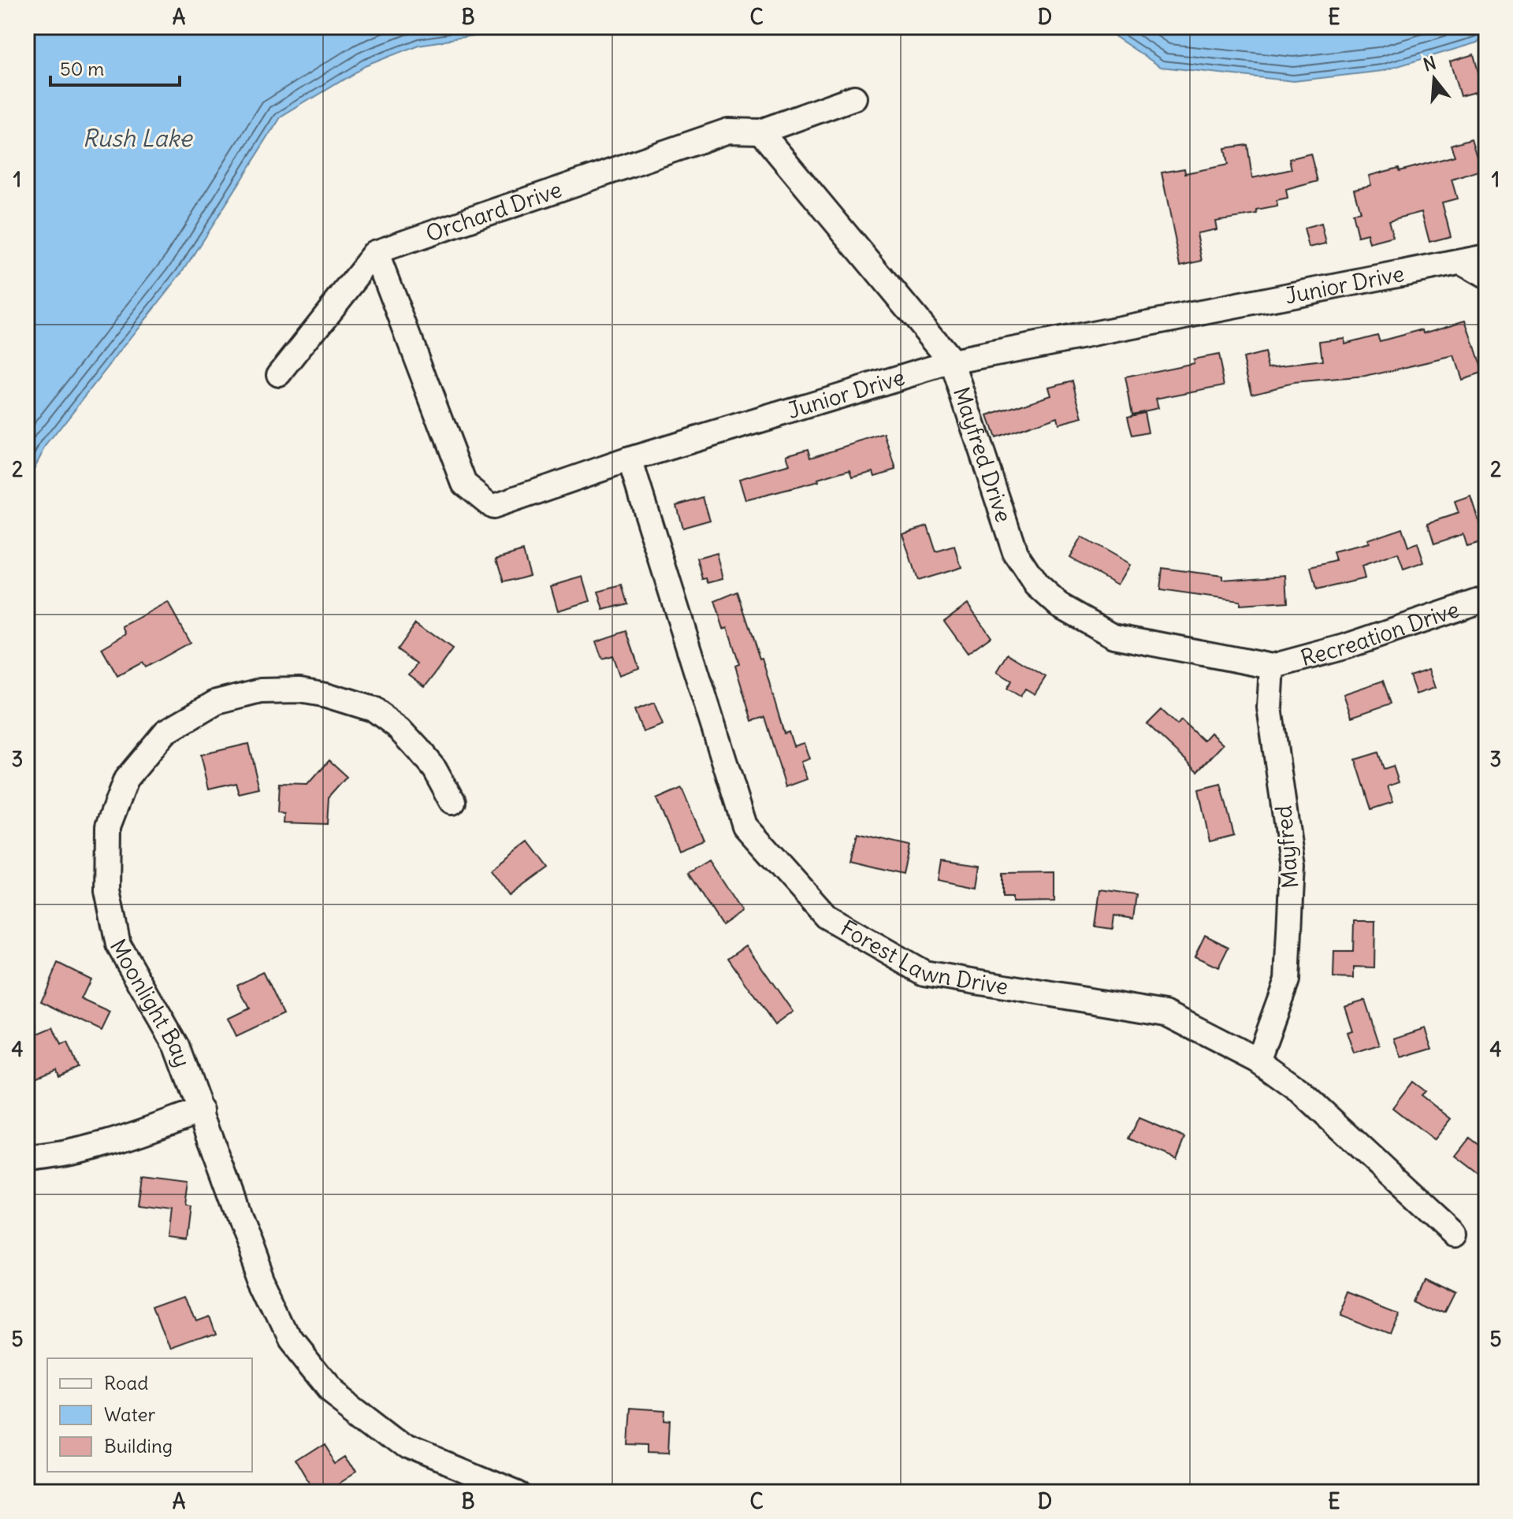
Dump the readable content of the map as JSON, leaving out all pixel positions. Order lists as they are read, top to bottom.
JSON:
{
  "streets": {
    "street": [
      "Orchard Drive",
      "Junior Drive",
      "Mayfred Drive",
      "Recreation Drive",
      "Mayfred",
      "Forest Lawn Drive",
      "Moonlight Bay"
    ]
  },
  "crossings": [
    ["Orchard Drive", "Junior Drive"],
    ["Orchard Drive", "Mayfred Drive"],
    ["Junior Drive", "Mayfred Drive"],
    ["Junior Drive", "Forest Lawn Drive"],
    ["Mayfred Drive", "Recreation Drive"],
    ["Mayfred Drive", "Mayfred"],
    ["Recreation Drive", "Mayfred"],
    ["Mayfred", "Forest Lawn Drive"]
  ],
  "water": ["Rush Lake"],
  "legend": ["Road", "Water", "Building"],
  "scale_bar": "50 m",
  "north": "top",
  "grid": {
    "columns": [
      "A",
      "B",
      "C",
      "D",
      "E"
    ],
    "rows": [
      "1",
      "2",
      "3",
      "4",
      "5"
    ]
  }
}
